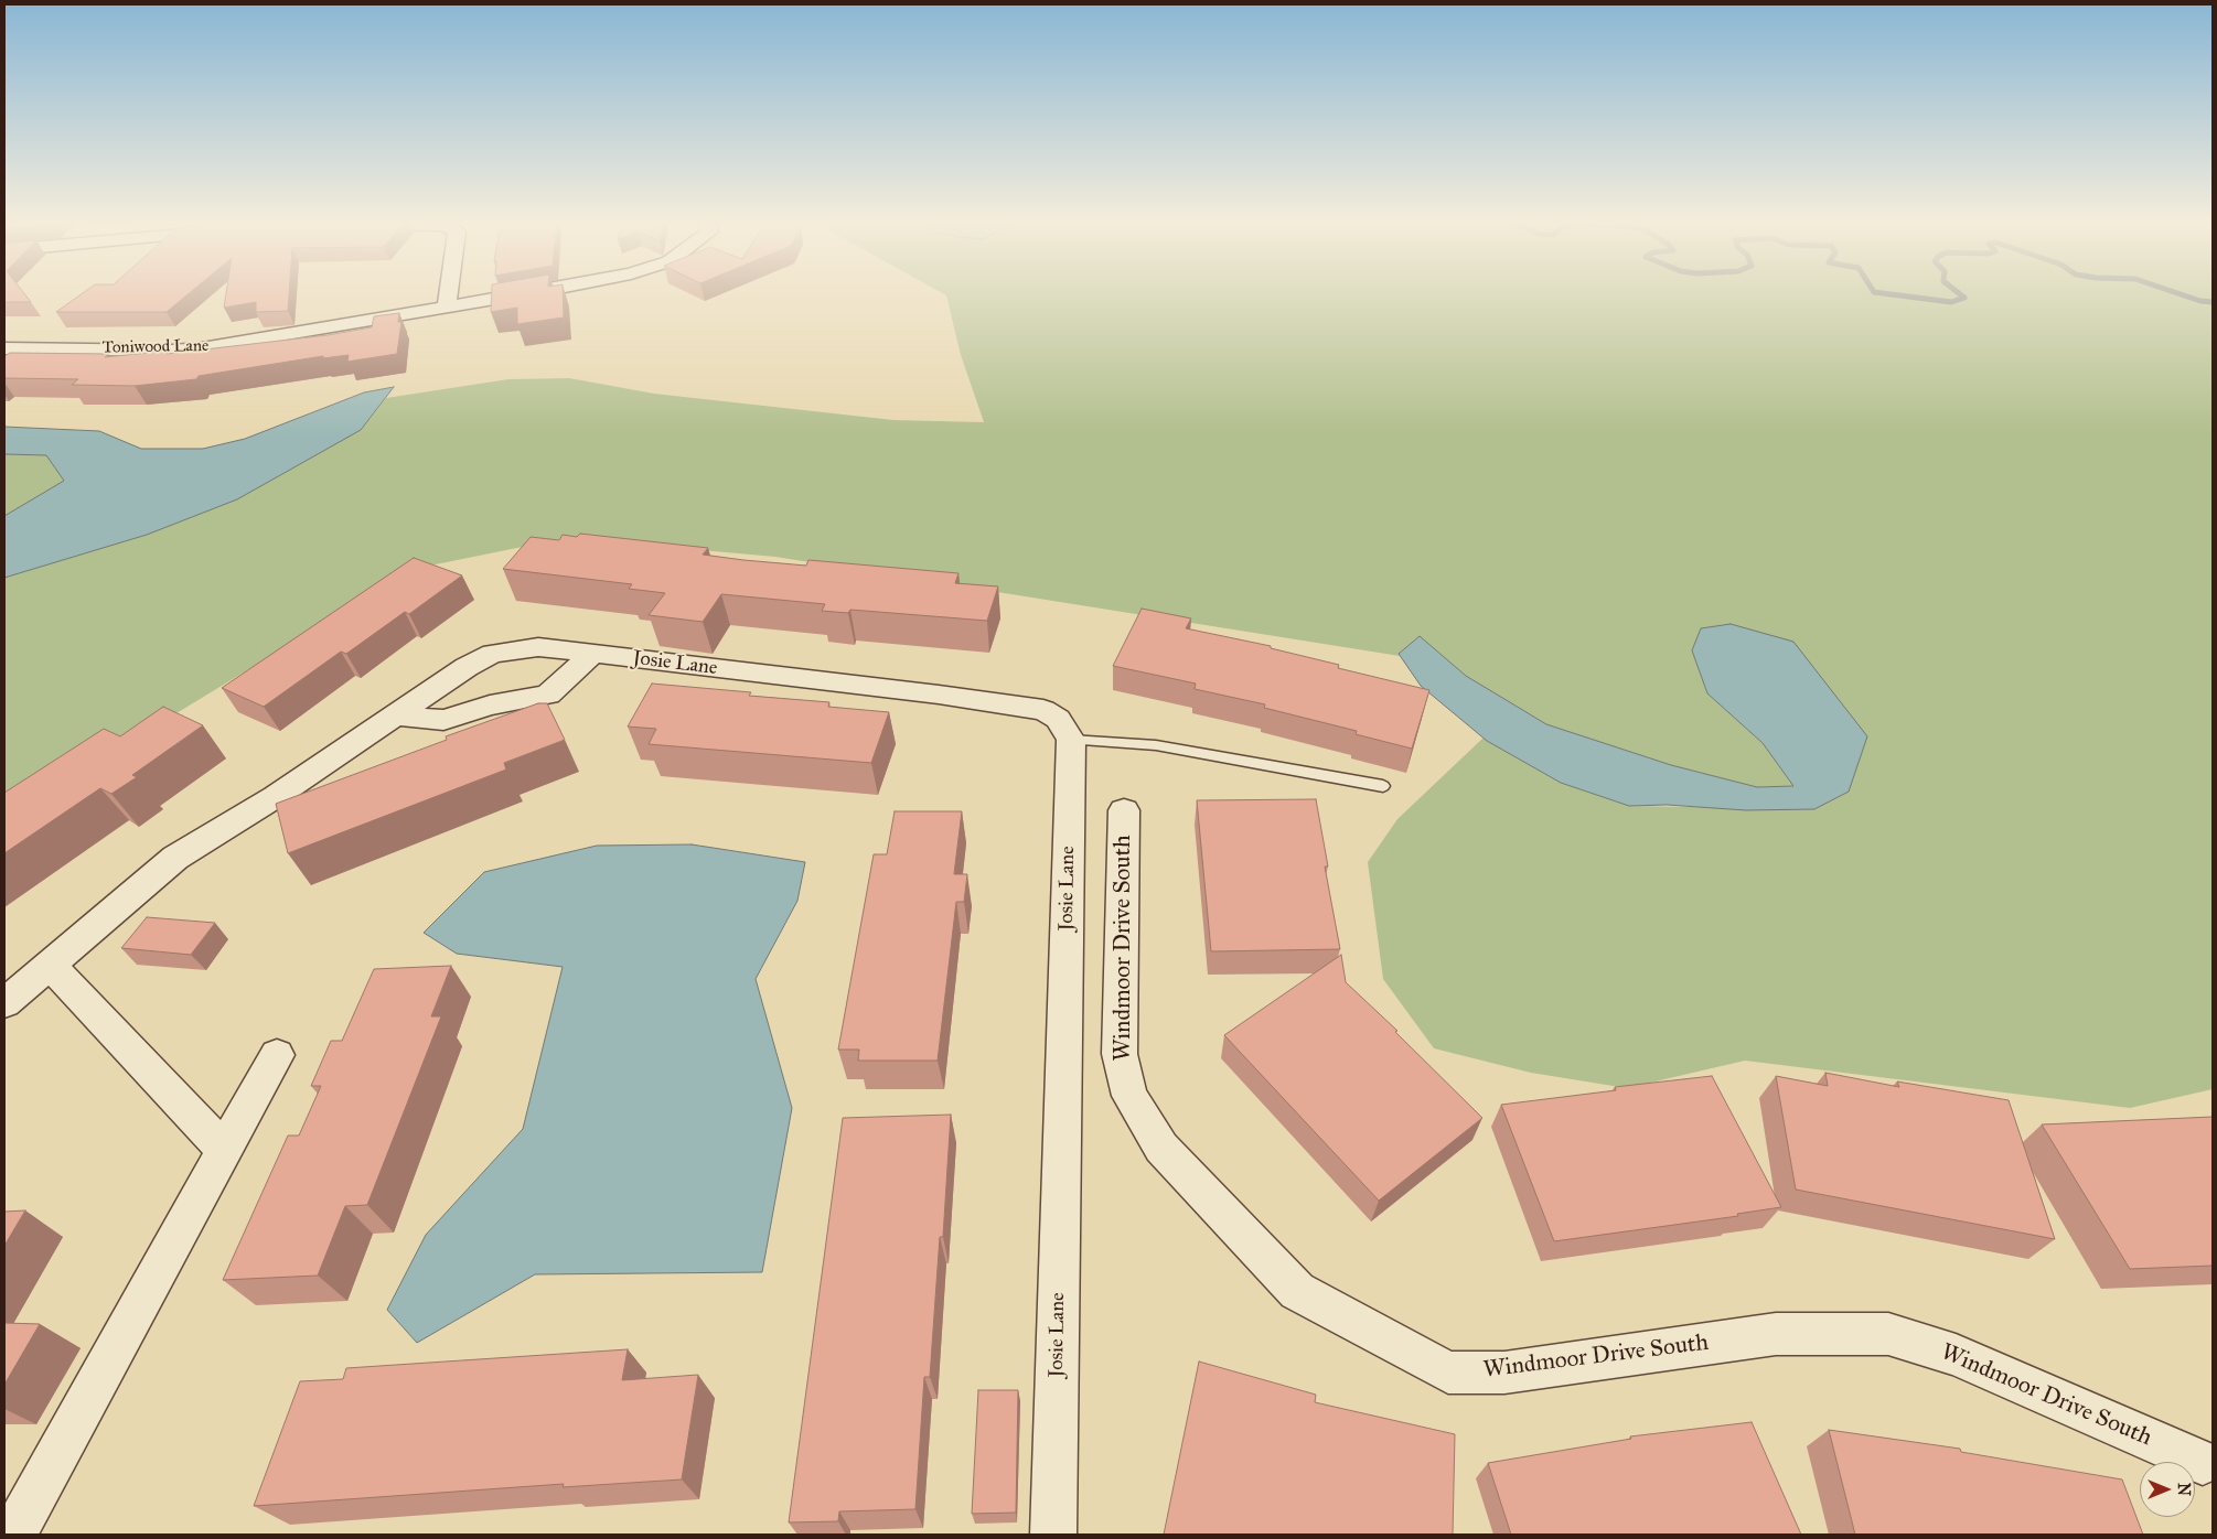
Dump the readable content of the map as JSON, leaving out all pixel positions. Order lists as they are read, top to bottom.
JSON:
{
  "streets": {
    "street": ["Toniwood Lane", "Josie Lane", "Windmoor Drive South"]
  },
  "north": "right"
}
